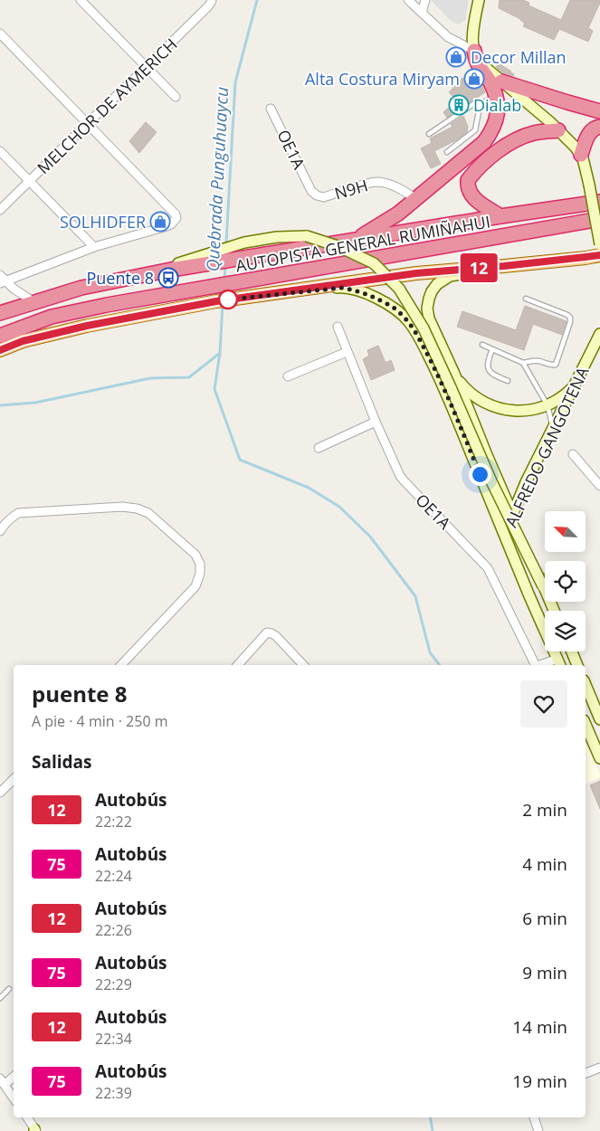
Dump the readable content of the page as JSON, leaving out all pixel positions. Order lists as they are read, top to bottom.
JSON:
{
  "streets": {
    "highway": ["AUTOPISTA GENERAL RUMIÑAHUI"],
    "main road": ["ALFREDO GANGOTENA"],
    "street": ["MELCHOR DE AYMERICH", "OE1A", "N9H"]
  },
  "crossings": [
    ["OE1A", "N9H"]
  ],
  "water": ["Quebrada Punguhuaycu"],
  "places": {
    "shop": ["Decor Millan", "Alta Costura Miryam", "SOLHIDFER"],
    "building": ["Dialab"],
    "bus stop": ["Puente 8"]
  },
  "lines": ["bus line 12"],
  "north": "top left",
  "page": {
    "on_map": "12",
    "heading": [
      ["puente 8", "A pie · 4 min · 250 m"],
      "Salidas"
    ],
    "list": [
      {
        "mark": "12",
        "name": "Autobús",
        "note": "22:22",
        "value": "2 min"
      },
      {
        "mark": "75",
        "name": "Autobús",
        "note": "22:24",
        "value": "4 min"
      },
      {
        "mark": "12",
        "name": "Autobús",
        "note": "22:26",
        "value": "6 min"
      },
      {
        "mark": "75",
        "name": "Autobús",
        "note": "22:29",
        "value": "9 min"
      },
      {
        "mark": "12",
        "name": "Autobús",
        "note": "22:34",
        "value": "14 min"
      },
      {
        "mark": "75",
        "name": "Autobús",
        "note": "22:39",
        "value": "19 min"
      }
    ]
  }
}
